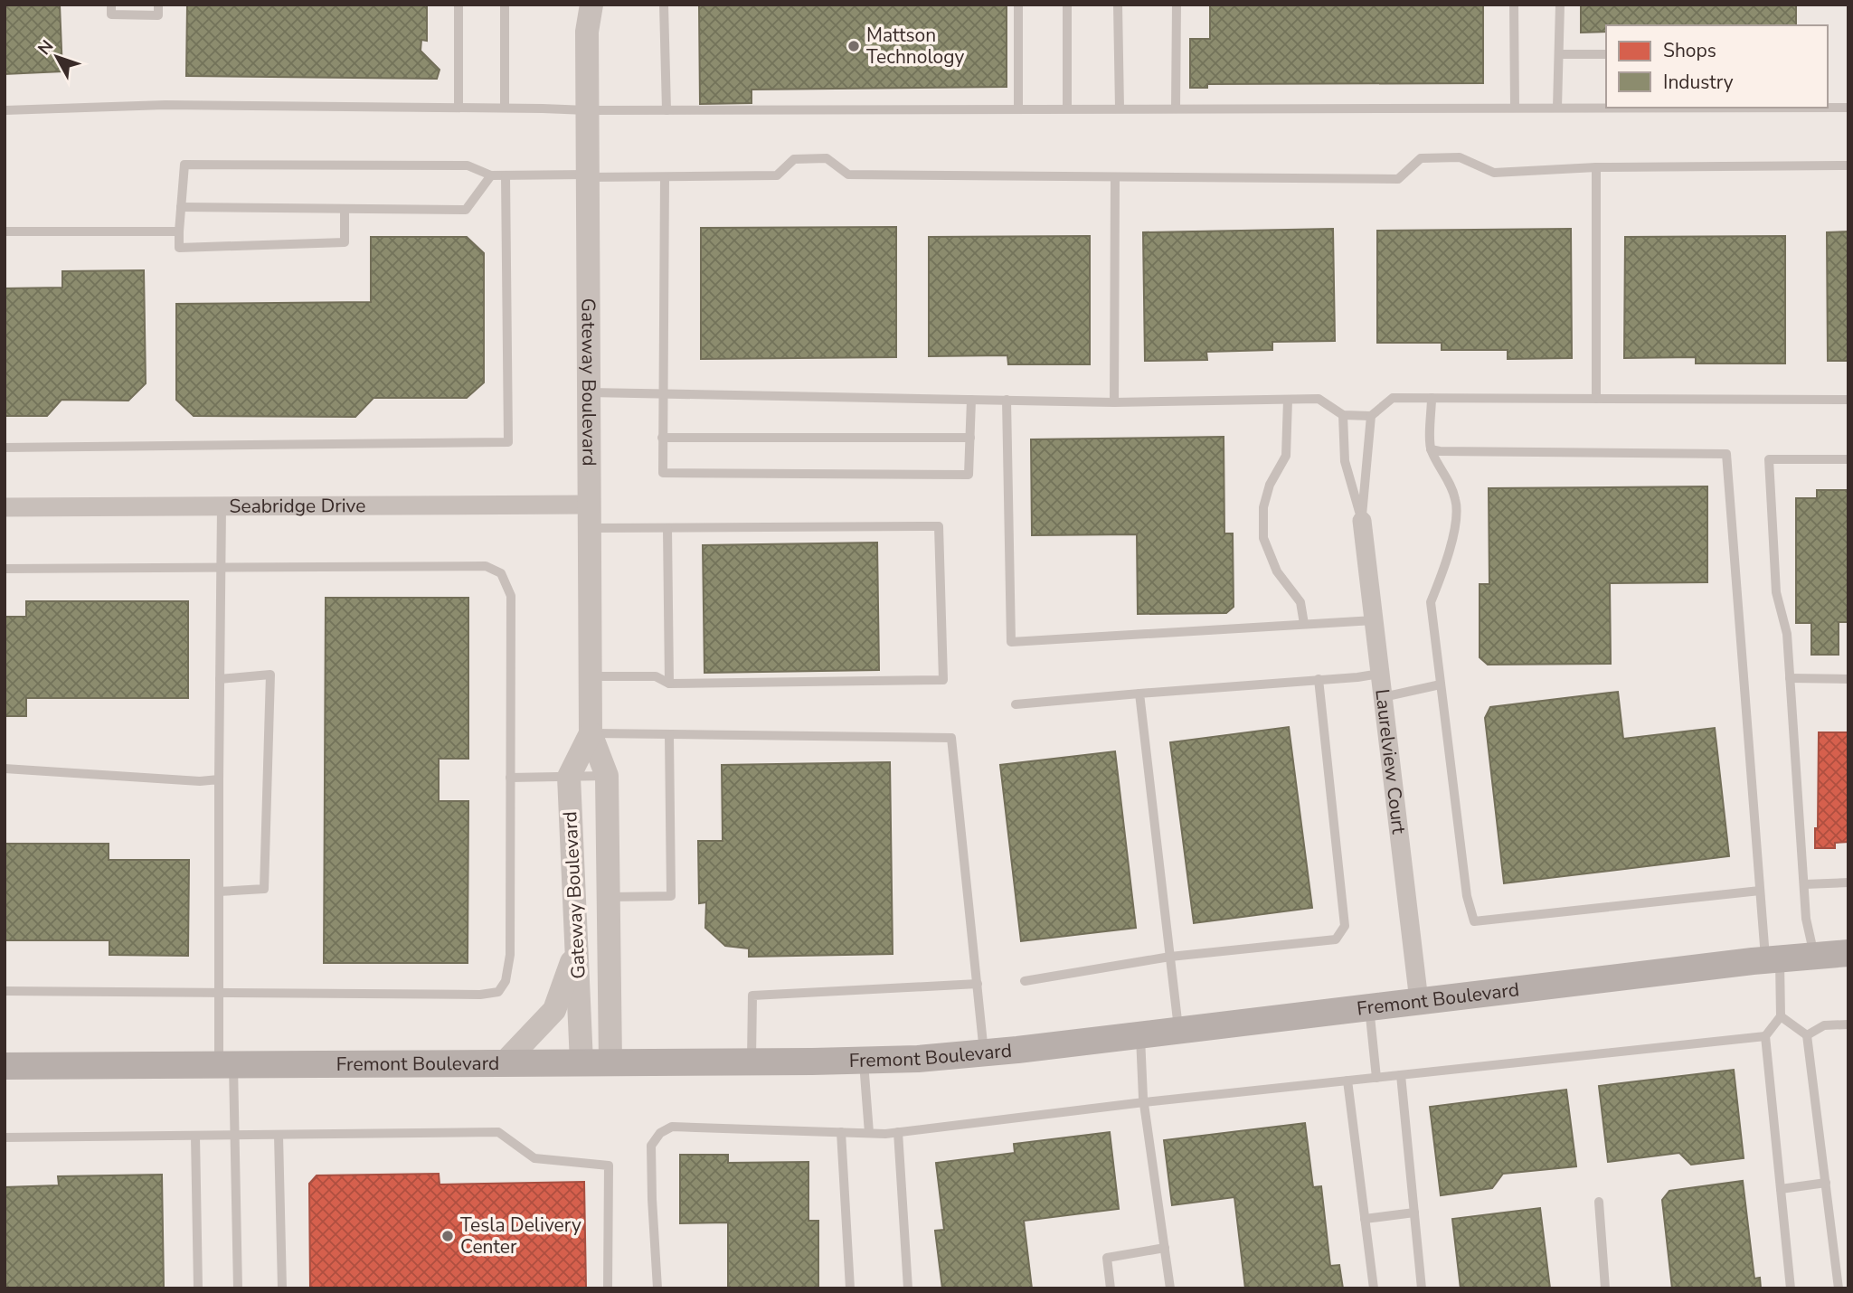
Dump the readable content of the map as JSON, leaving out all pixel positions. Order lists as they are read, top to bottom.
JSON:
{
  "streets": {
    "main road": ["Fremont Boulevard"],
    "street": ["Gateway Boulevard", "Seabridge Drive", "Laurelview Court"]
  },
  "crossings": [
    ["Gateway Boulevard", "Seabridge Drive"],
    ["Gateway Boulevard", "Fremont Boulevard"],
    ["Laurelview Court", "Fremont Boulevard"]
  ],
  "places": ["Mattson Technology", "Tesla Delivery Center"],
  "legend": ["Shops", "Industry"],
  "north": "top left"
}
